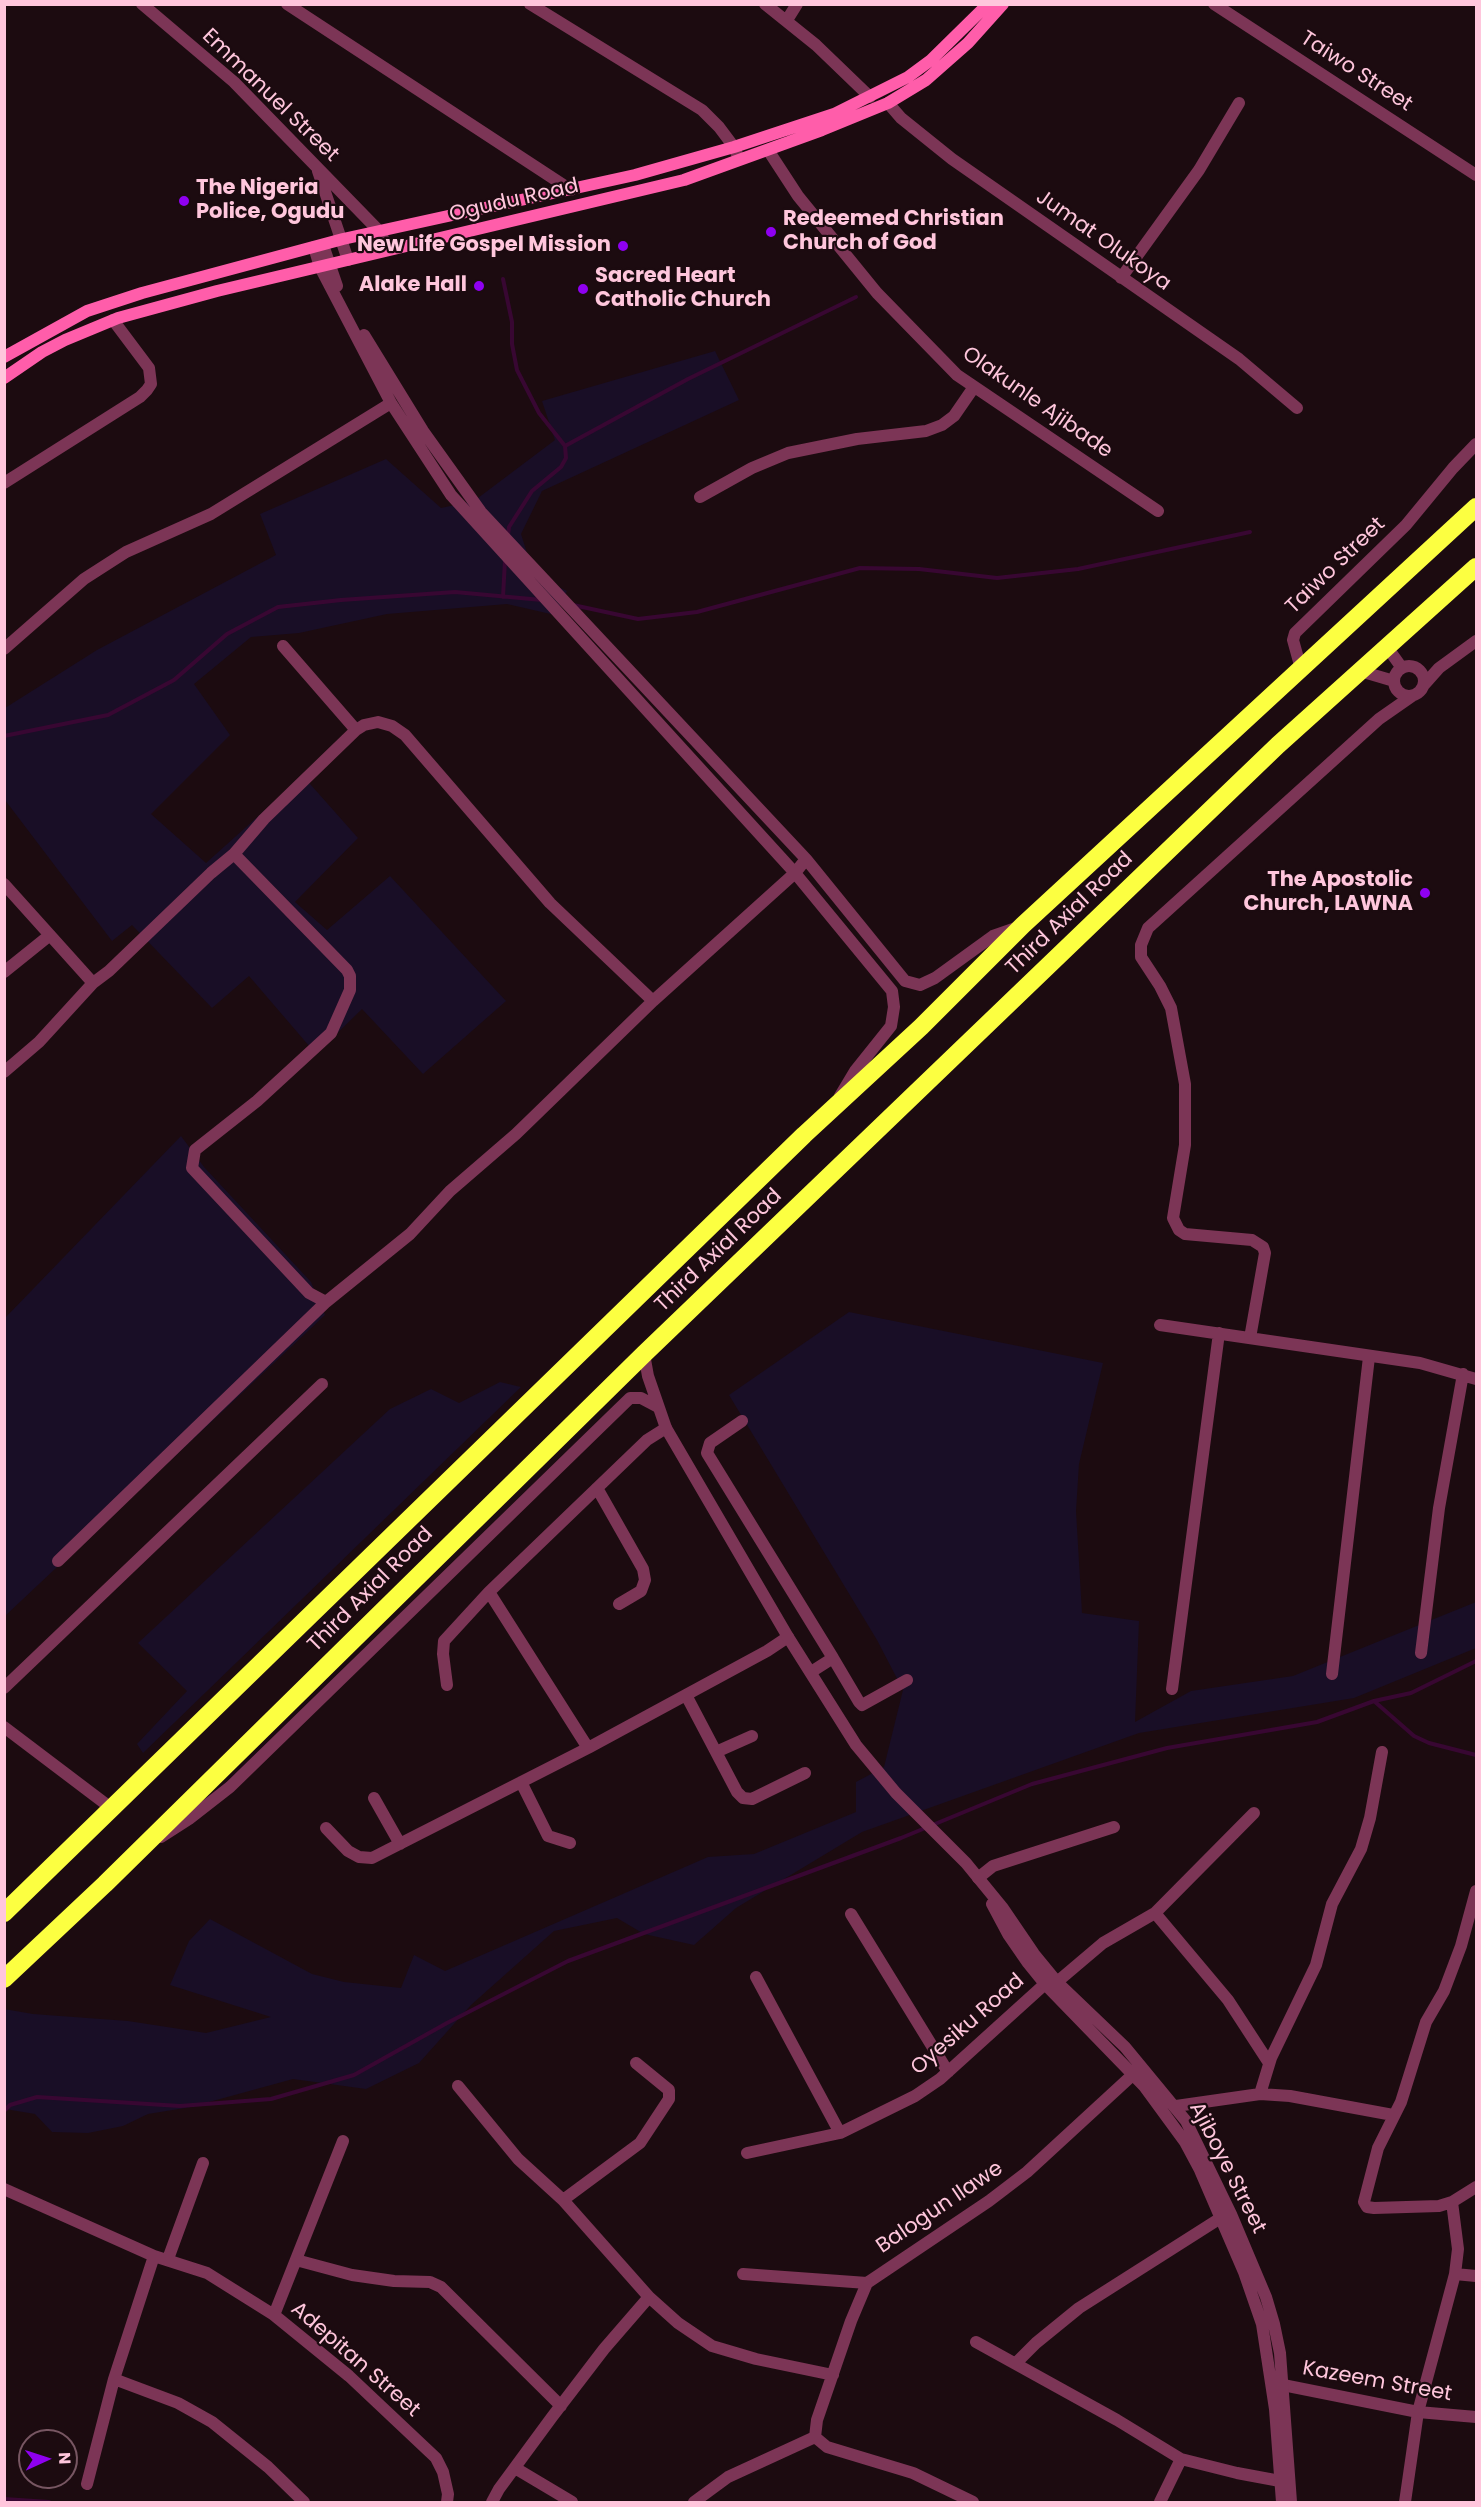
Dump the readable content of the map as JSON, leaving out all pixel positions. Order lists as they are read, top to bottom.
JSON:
{
  "streets": {
    "highway": ["Third Axial Road"],
    "main road": ["Ogudu Road"],
    "street": [
      "Taiwo Street",
      "Emmanuel Street",
      "Jumat Olukoya",
      "Olakunle Ajibade",
      "Oyesiku Road",
      "Ajiboye Street",
      "Balogun Ilawe",
      "Adepitan Street",
      "Kazeem Street"
    ]
  },
  "crossings": [
    ["Taiwo Street", "Third Axial Road"],
    ["Emmanuel Street", "Ogudu Road"],
    ["Ogudu Road", "Jumat Olukoya"],
    ["Ogudu Road", "Olakunle Ajibade"],
    ["Third Axial Road", "Ajiboye Street"],
    ["Oyesiku Road", "Ajiboye Street"],
    ["Ajiboye Street", "Balogun Ilawe"],
    ["Ajiboye Street", "Kazeem Street"]
  ],
  "places": [
    "The Nigeria Police, Ogudu",
    "Redeemed Christian Church of God",
    "New Life Gospel Mission",
    "Alake Hall",
    "Sacred Heart Catholic Church",
    "The Apostolic Church, LAWNA"
  ],
  "north": "right"
}
